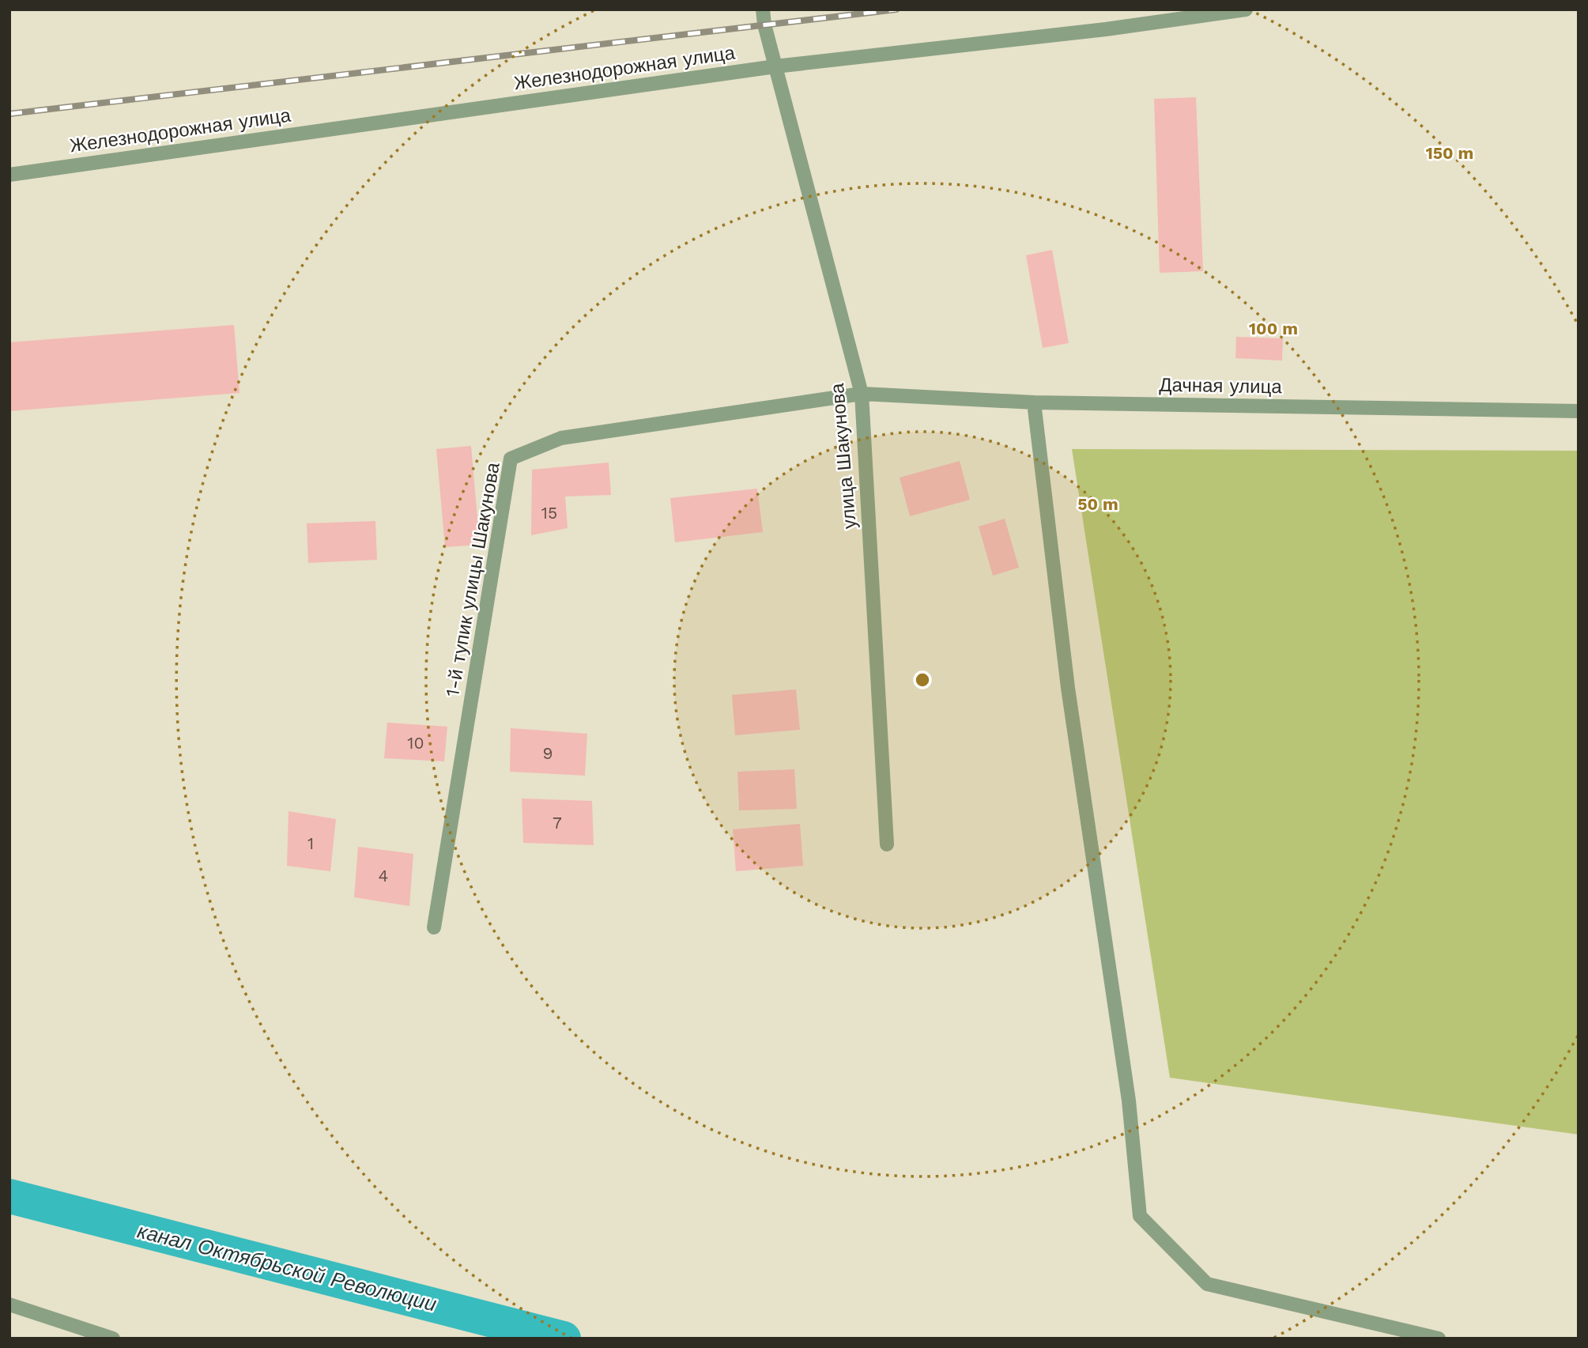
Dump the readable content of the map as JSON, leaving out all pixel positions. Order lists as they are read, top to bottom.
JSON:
{
  "streets": {
    "street": [
      "Железнодорожная улица",
      "Дачная улица",
      "улица Шакунова",
      "1-й тупик улицы Шакунова"
    ]
  },
  "crossings": [
    ["Железнодорожная улица", "улица Шакунова"],
    ["Дачная улица", "улица Шакунова"],
    ["Дачная улица", "1-й тупик улицы Шакунова"],
    ["улица Шакунова", "1-й тупик улицы Шакунова"]
  ],
  "water": ["канал Октябрьской Революции"],
  "house_numbers": [
    "15",
    "10",
    "9",
    "7",
    "1",
    "4"
  ],
  "rings": ["150 m", "100 m", "50 m"]
}
